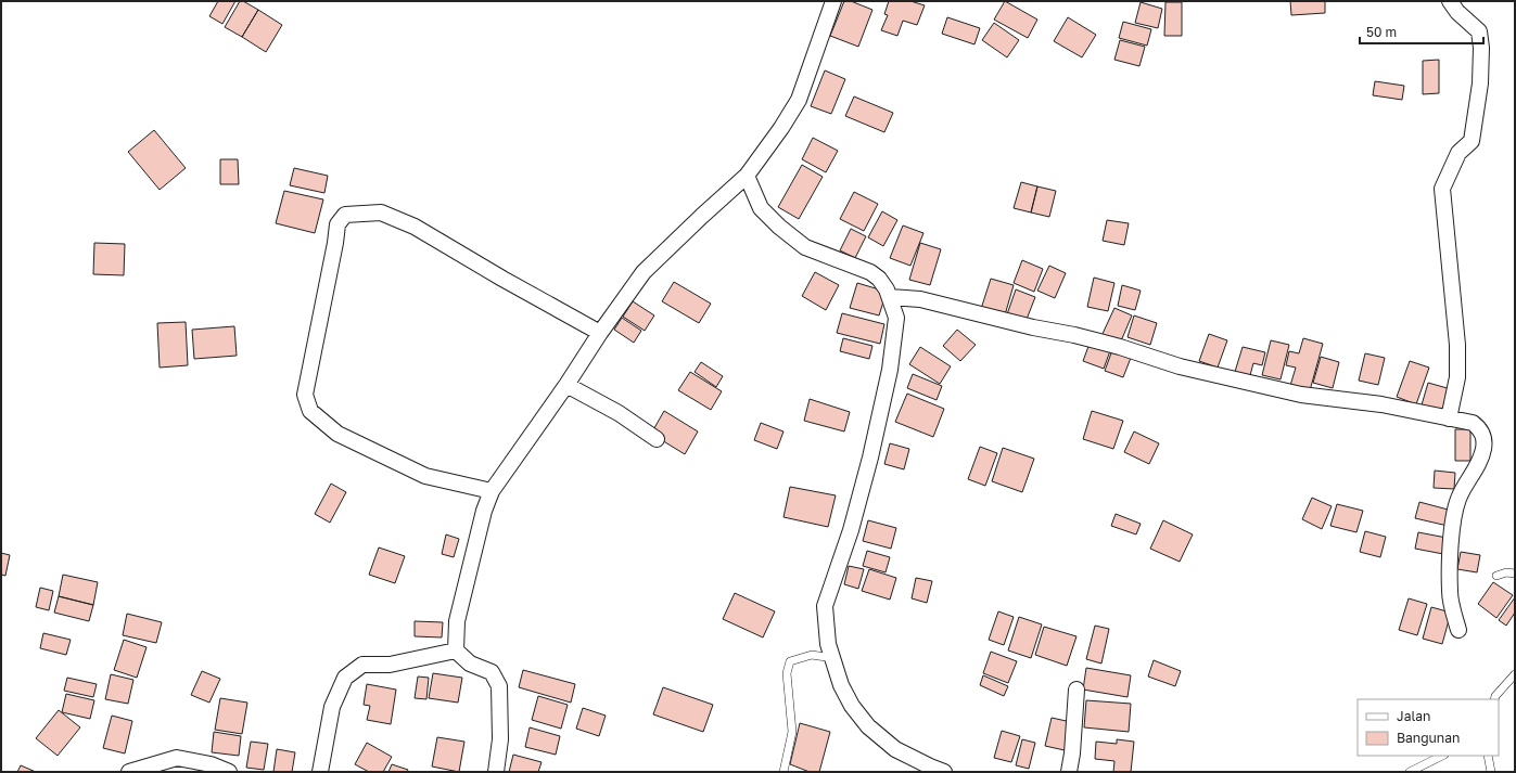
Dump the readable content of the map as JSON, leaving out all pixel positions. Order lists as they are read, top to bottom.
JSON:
{
  "legend": ["Jalan", "Bangunan"],
  "scale_bar": "50 m"
}
